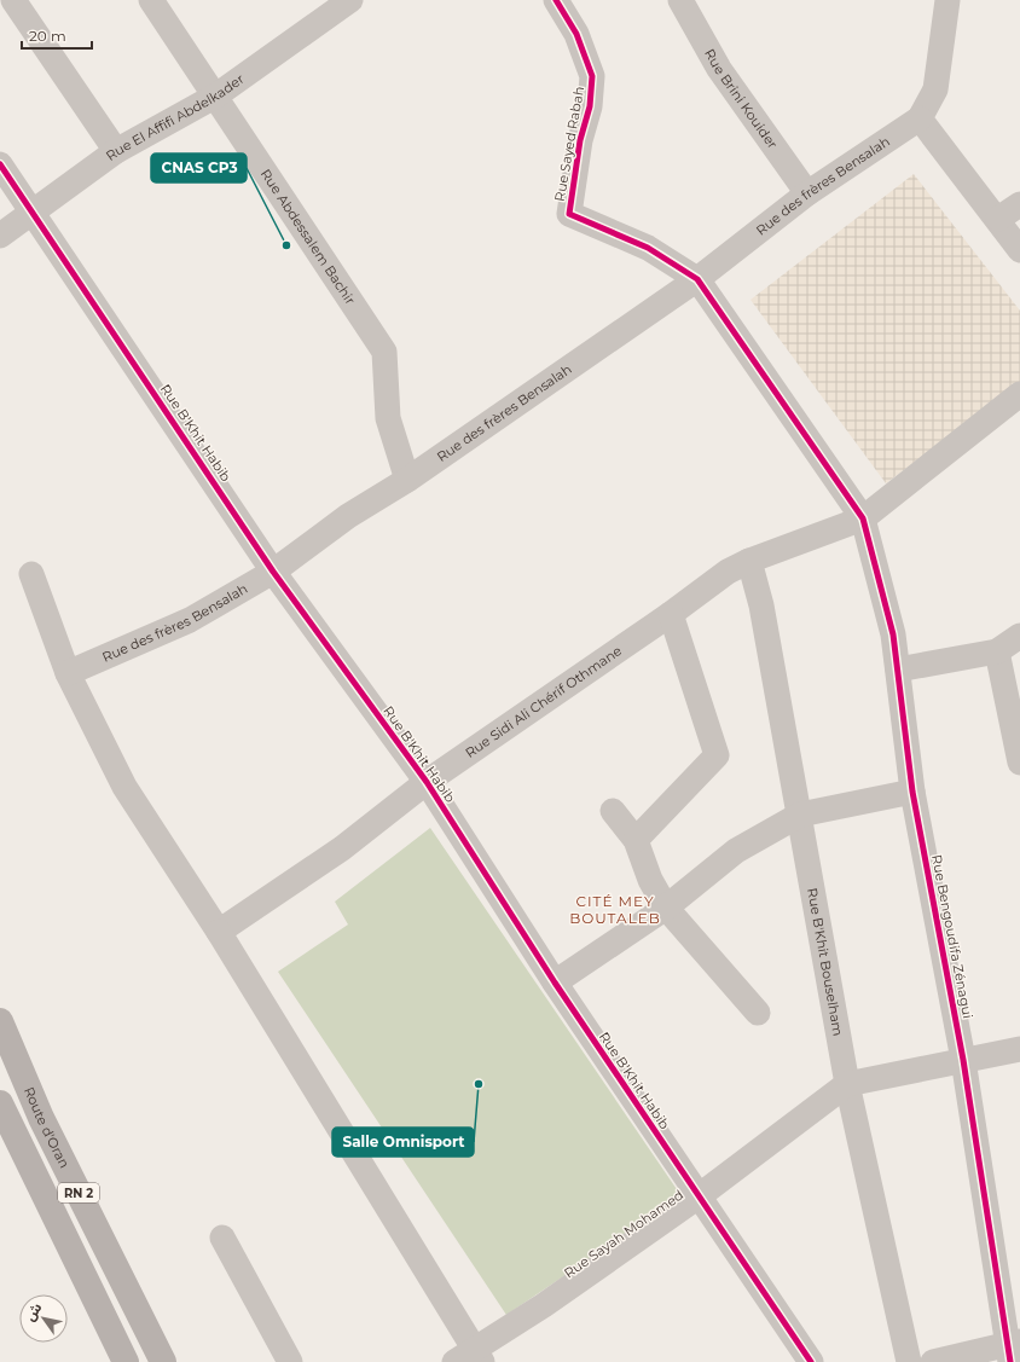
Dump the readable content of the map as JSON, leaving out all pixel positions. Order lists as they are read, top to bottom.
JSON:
{
  "streets": {
    "main road": ["Route d'Oran", "RN 2"],
    "street": [
      "Rue Brini Kouider",
      "Rue El Affifi Abdelkader",
      "Rue Sayed Rabah",
      "Rue des frères Bensalah",
      "Rue Abdessalem Bachir",
      "Rue B'Khit Habib",
      "Rue Sidi Ali Chérif Othmane",
      "Rue Bengoudifa Zénagui",
      "Rue B'Khit Bouselham",
      "Rue Sayah Mohamed"
    ]
  },
  "crossings": [
    ["Rue Brini Kouider", "Rue des frères Bensalah"],
    ["Rue El Affifi Abdelkader", "Rue Abdessalem Bachir"],
    ["Rue El Affifi Abdelkader", "Rue B'Khit Habib"],
    ["Rue Sayed Rabah", "Rue des frères Bensalah"],
    ["Rue des frères Bensalah", "Rue Abdessalem Bachir"],
    ["Rue des frères Bensalah", "Rue B'Khit Habib"],
    ["Rue B'Khit Habib", "Rue Sidi Ali Chérif Othmane"],
    ["Rue B'Khit Habib", "Rue Sayah Mohamed"],
    ["Rue Sidi Ali Chérif Othmane", "Rue Bengoudifa Zénagui"],
    ["Rue Sidi Ali Chérif Othmane", "Rue B'Khit Bouselham"],
    ["Rue Bengoudifa Zénagui", "Rue Sayah Mohamed"],
    ["Rue B'Khit Bouselham", "Rue Sayah Mohamed"]
  ],
  "districts": ["CITÉ MEY BOUTALEB"],
  "places": ["CNAS CP3", "Salle Omnisport"],
  "scale_bar": "20 m",
  "north": "top left"
}
